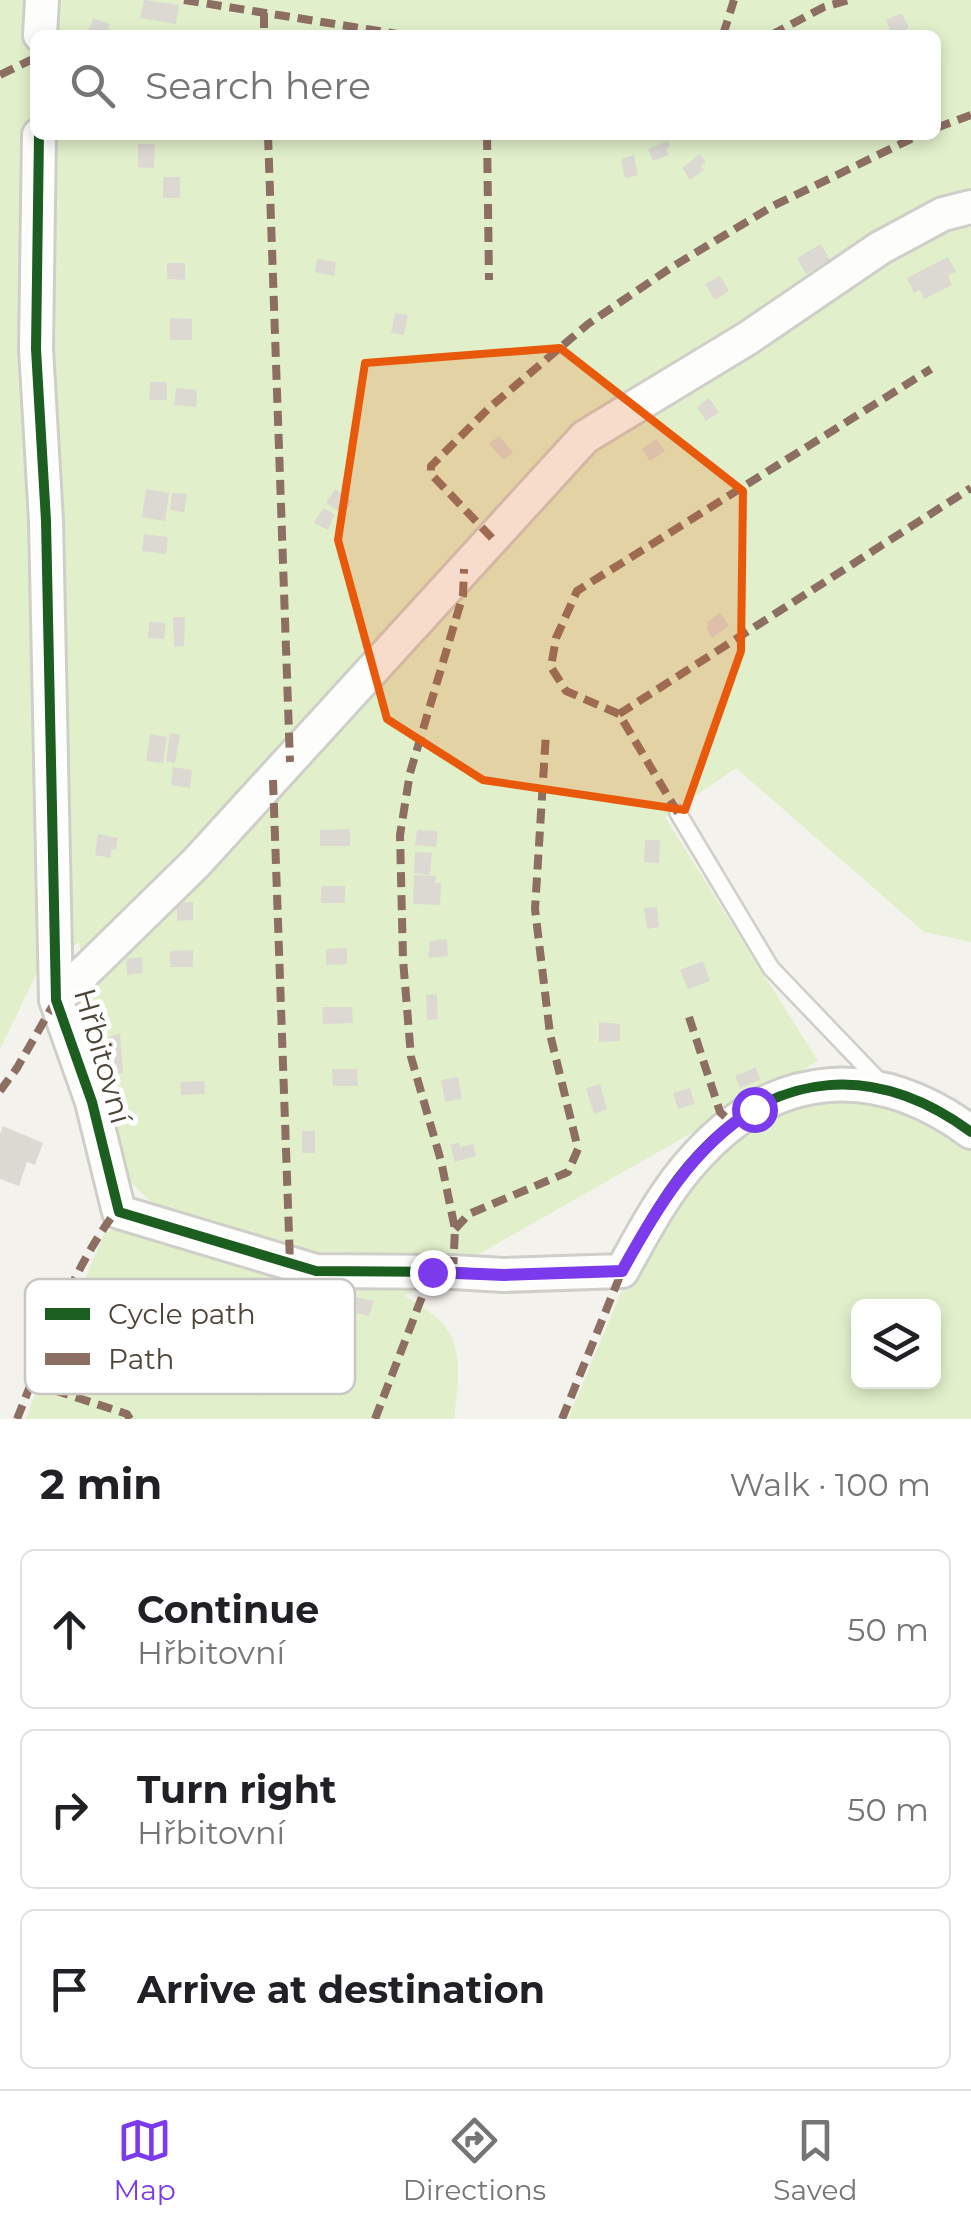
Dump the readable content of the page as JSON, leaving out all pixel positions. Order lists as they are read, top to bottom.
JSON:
{
  "streets": {
    "street": ["Hřbitovní"]
  },
  "legend": ["Cycle path", "Path"],
  "page": {
    "search": "Search here",
    "heading": ["2 min", "Walk · 100 m"],
    "list": [
      ["Continue", "Hřbitovní", "50 m"],
      ["Turn right", "Hřbitovní", "50 m"],
      "Arrive at destination"
    ],
    "nav": ["Map", "Directions", "Saved"]
  }
}
